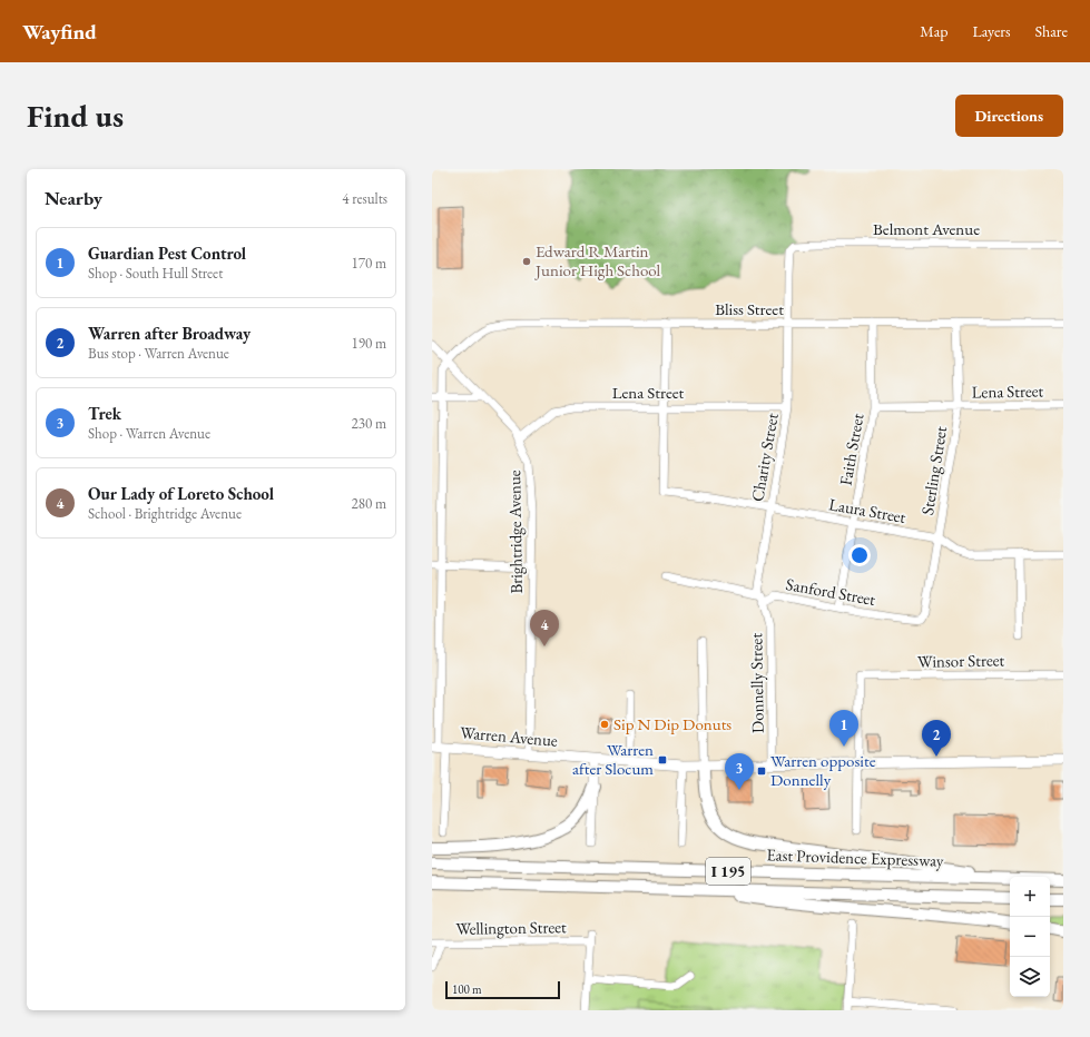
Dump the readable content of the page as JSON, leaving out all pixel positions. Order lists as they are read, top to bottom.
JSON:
{
  "streets": {
    "highway": ["East Providence Expressway", "I 195"],
    "main road": ["Warren Avenue"],
    "street": [
      "Belmont Avenue",
      "Bliss Street",
      "Lena Street",
      "Faith Street",
      "Charity Street",
      "Sterling Street",
      "Laura Street",
      "Brightridge Avenue",
      "Sanford Street",
      "Winsor Street",
      "Donnelly Street",
      "Wellington Street"
    ]
  },
  "crossings": [
    ["Belmont Avenue", "Charity Street"],
    ["Bliss Street", "Faith Street"],
    ["Bliss Street", "Charity Street"],
    ["Bliss Street", "Sterling Street"],
    ["Bliss Street", "Brightridge Avenue"],
    ["Lena Street", "Faith Street"],
    ["Lena Street", "Charity Street"],
    ["Lena Street", "Sterling Street"],
    ["Lena Street", "Laura Street"],
    ["Lena Street", "Brightridge Avenue"],
    ["Faith Street", "Laura Street"],
    ["Faith Street", "Sanford Street"],
    ["Charity Street", "Laura Street"],
    ["Charity Street", "Sanford Street"],
    ["Sterling Street", "Laura Street"],
    ["Sterling Street", "Sanford Street"],
    ["Brightridge Avenue", "Warren Avenue"],
    ["Sanford Street", "Donnelly Street"],
    ["Winsor Street", "Warren Avenue"],
    ["Donnelly Street", "Warren Avenue"]
  ],
  "places": {
    "other": ["Edward R Martin Junior High School", "Sip N Dip Donuts"],
    "transit": ["Warren after Slocum", "Warren opposite Donnelly"]
  },
  "scale_bar": "100 m",
  "page": {
    "header": "Wayfind",
    "nav": ["Map", "Layers", "Share"],
    "buttons": "Directions",
    "title": "Find us",
    "heading": ["Nearby", "4 results"],
    "list": [
      {
        "mark": "1",
        "name": "Guardian Pest Control",
        "note": "Shop · South Hull Street",
        "value": "170 m"
      },
      {
        "mark": "2",
        "name": "Warren after Broadway",
        "note": "Bus stop · Warren Avenue",
        "value": "190 m"
      },
      {
        "mark": "3",
        "name": "Trek",
        "note": "Shop · Warren Avenue",
        "value": "230 m"
      },
      {
        "mark": "4",
        "name": "Our Lady of Loreto School",
        "note": "School · Brightridge Avenue",
        "value": "280 m"
      }
    ],
    "pins": [
      "4",
      "1",
      "2",
      "3"
    ],
    "map_buttons": ["+", "−"],
    "scale": "100 m"
  }
}
